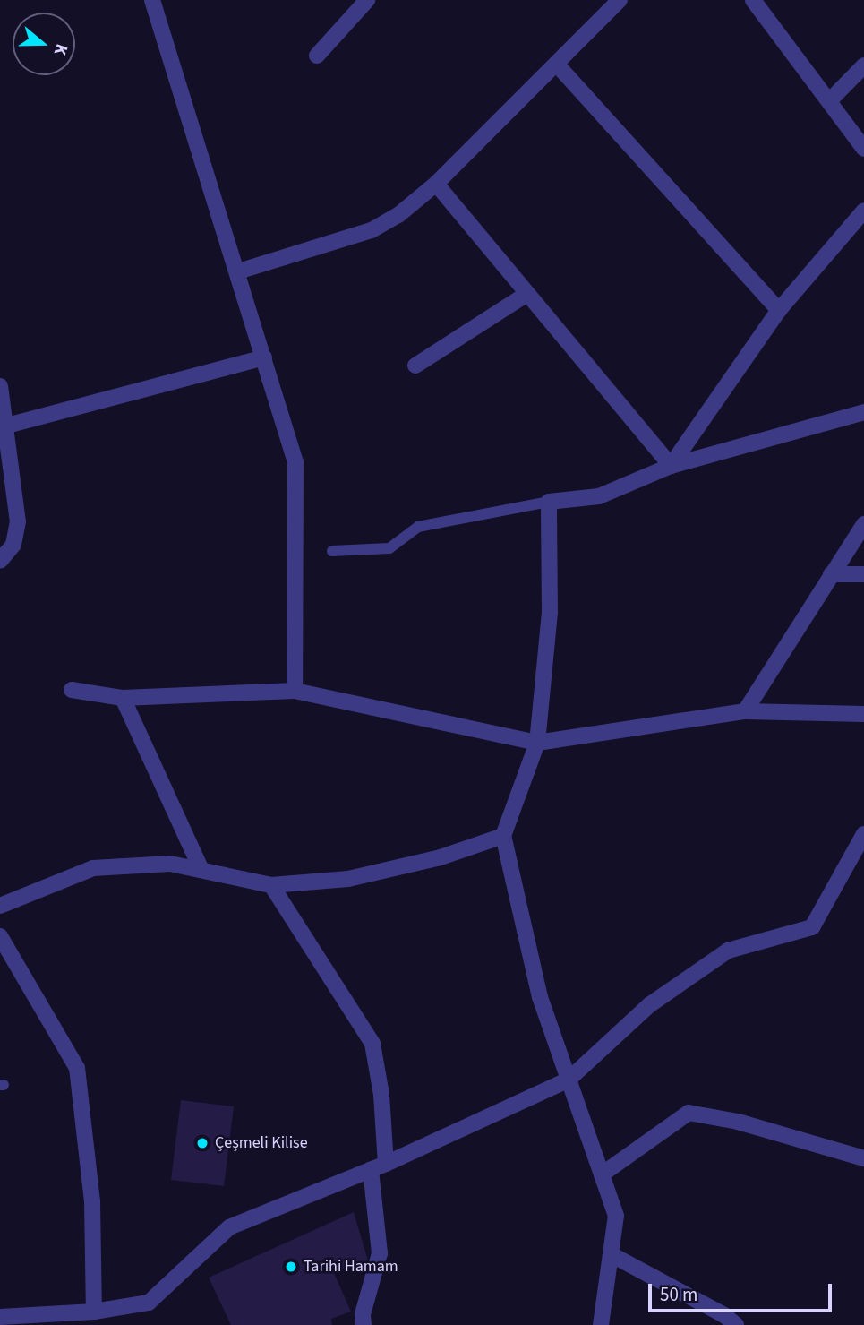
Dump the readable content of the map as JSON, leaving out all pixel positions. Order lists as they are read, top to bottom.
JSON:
{
  "places": ["Çeşmeli Kilise", "Tarihi Hamam"],
  "scale_bar": "50 m",
  "north": "right"
}
